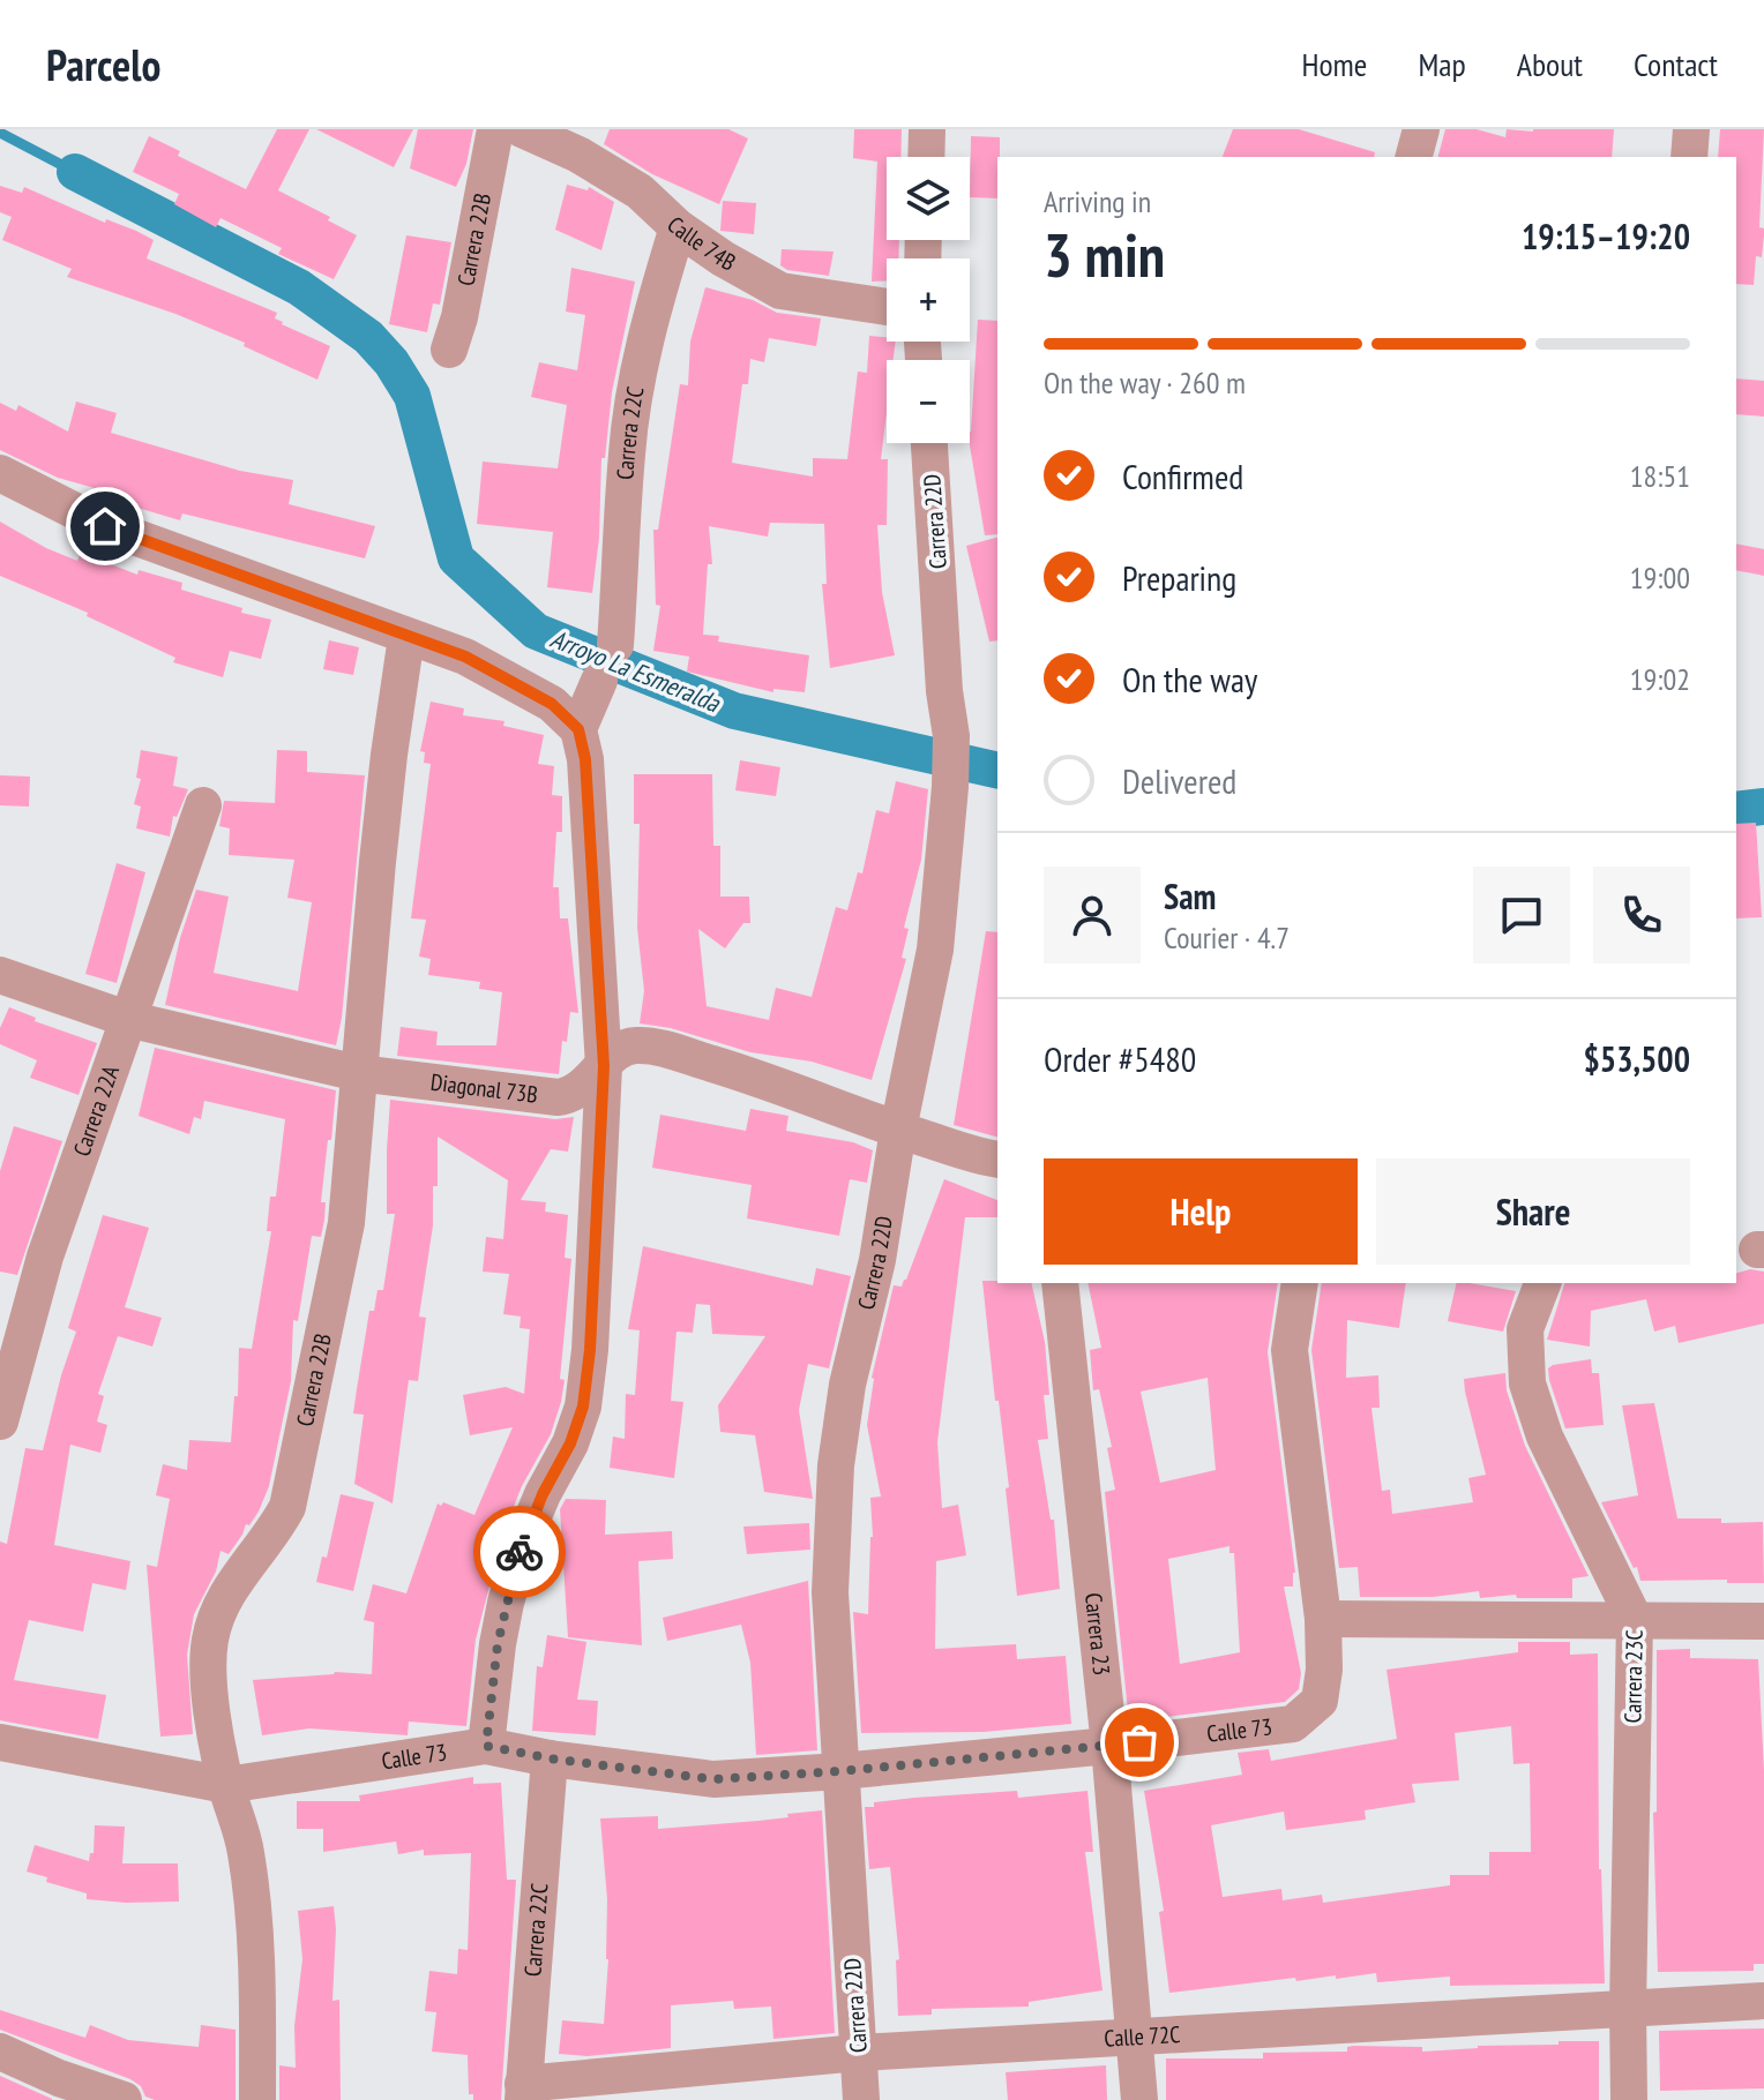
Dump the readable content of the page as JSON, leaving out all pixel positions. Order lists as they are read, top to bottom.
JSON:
{
  "streets": {
    "street": [
      "Carrera 22B",
      "Calle 74B",
      "Carrera 22C",
      "Carrera 22D",
      "Diagonal 73B",
      "Carrera 22A",
      "Carrera 23",
      "Carrera 23C",
      "Calle 73",
      "Calle 72C"
    ]
  },
  "crossings": [
    ["Carrera 22B", "Diagonal 73B"],
    ["Carrera 22B", "Calle 73"],
    ["Calle 74B", "Carrera 22C"],
    ["Carrera 22C", "Calle 73"],
    ["Carrera 22C", "Calle 72C"],
    ["Carrera 22D", "Diagonal 73B"],
    ["Carrera 22D", "Calle 73"],
    ["Carrera 22D", "Calle 72C"],
    ["Diagonal 73B", "Carrera 22A"],
    ["Carrera 23", "Calle 73"],
    ["Carrera 23", "Calle 72C"],
    ["Carrera 23C", "Calle 72C"]
  ],
  "water": ["Arroyo La Esmeralda"],
  "page": {
    "header": "Parcelo",
    "nav": [
      "Home",
      "Map",
      "About",
      "Contact"
    ],
    "map_buttons": ["+", "−"],
    "heading": ["3 min", "Arriving in", "19:15–19:20"],
    "panel": [
      "Sam",
      "Courier · 4.7",
      "Order #5480",
      "$53,500"
    ],
    "bar": "On the way · 260 m",
    "list": [
      ["Confirmed", "18:51"],
      ["Preparing", "19:00"],
      ["On the way", "19:02"],
      "Delivered"
    ],
    "buttons": ["Help", "Share"]
  }
}
